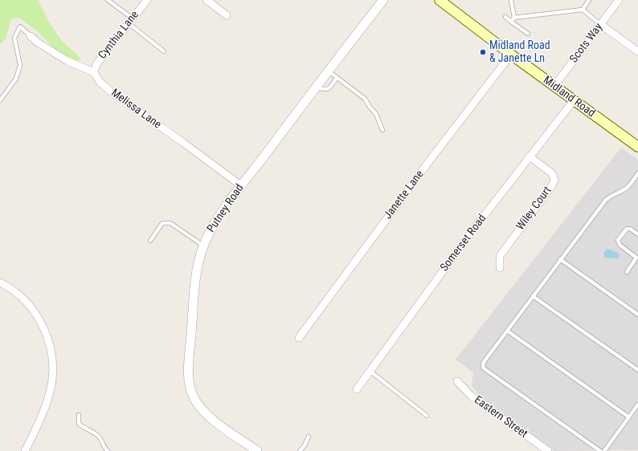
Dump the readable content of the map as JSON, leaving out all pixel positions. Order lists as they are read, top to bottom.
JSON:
{
  "streets": {
    "main road": ["Midland Road"],
    "street": [
      "Cynthia Lane",
      "Scots Way",
      "Melissa Lane",
      "Janette Lane",
      "Putney Road",
      "Wiley Court",
      "Somerset Road",
      "Eastern Street"
    ]
  },
  "crossings": [
    ["Cynthia Lane", "Melissa Lane"],
    ["Scots Way", "Midland Road"],
    ["Midland Road", "Janette Lane"],
    ["Midland Road", "Somerset Road"],
    ["Melissa Lane", "Putney Road"],
    ["Wiley Court", "Somerset Road"]
  ],
  "places": ["Midland Road & Janette Ln"]
}
